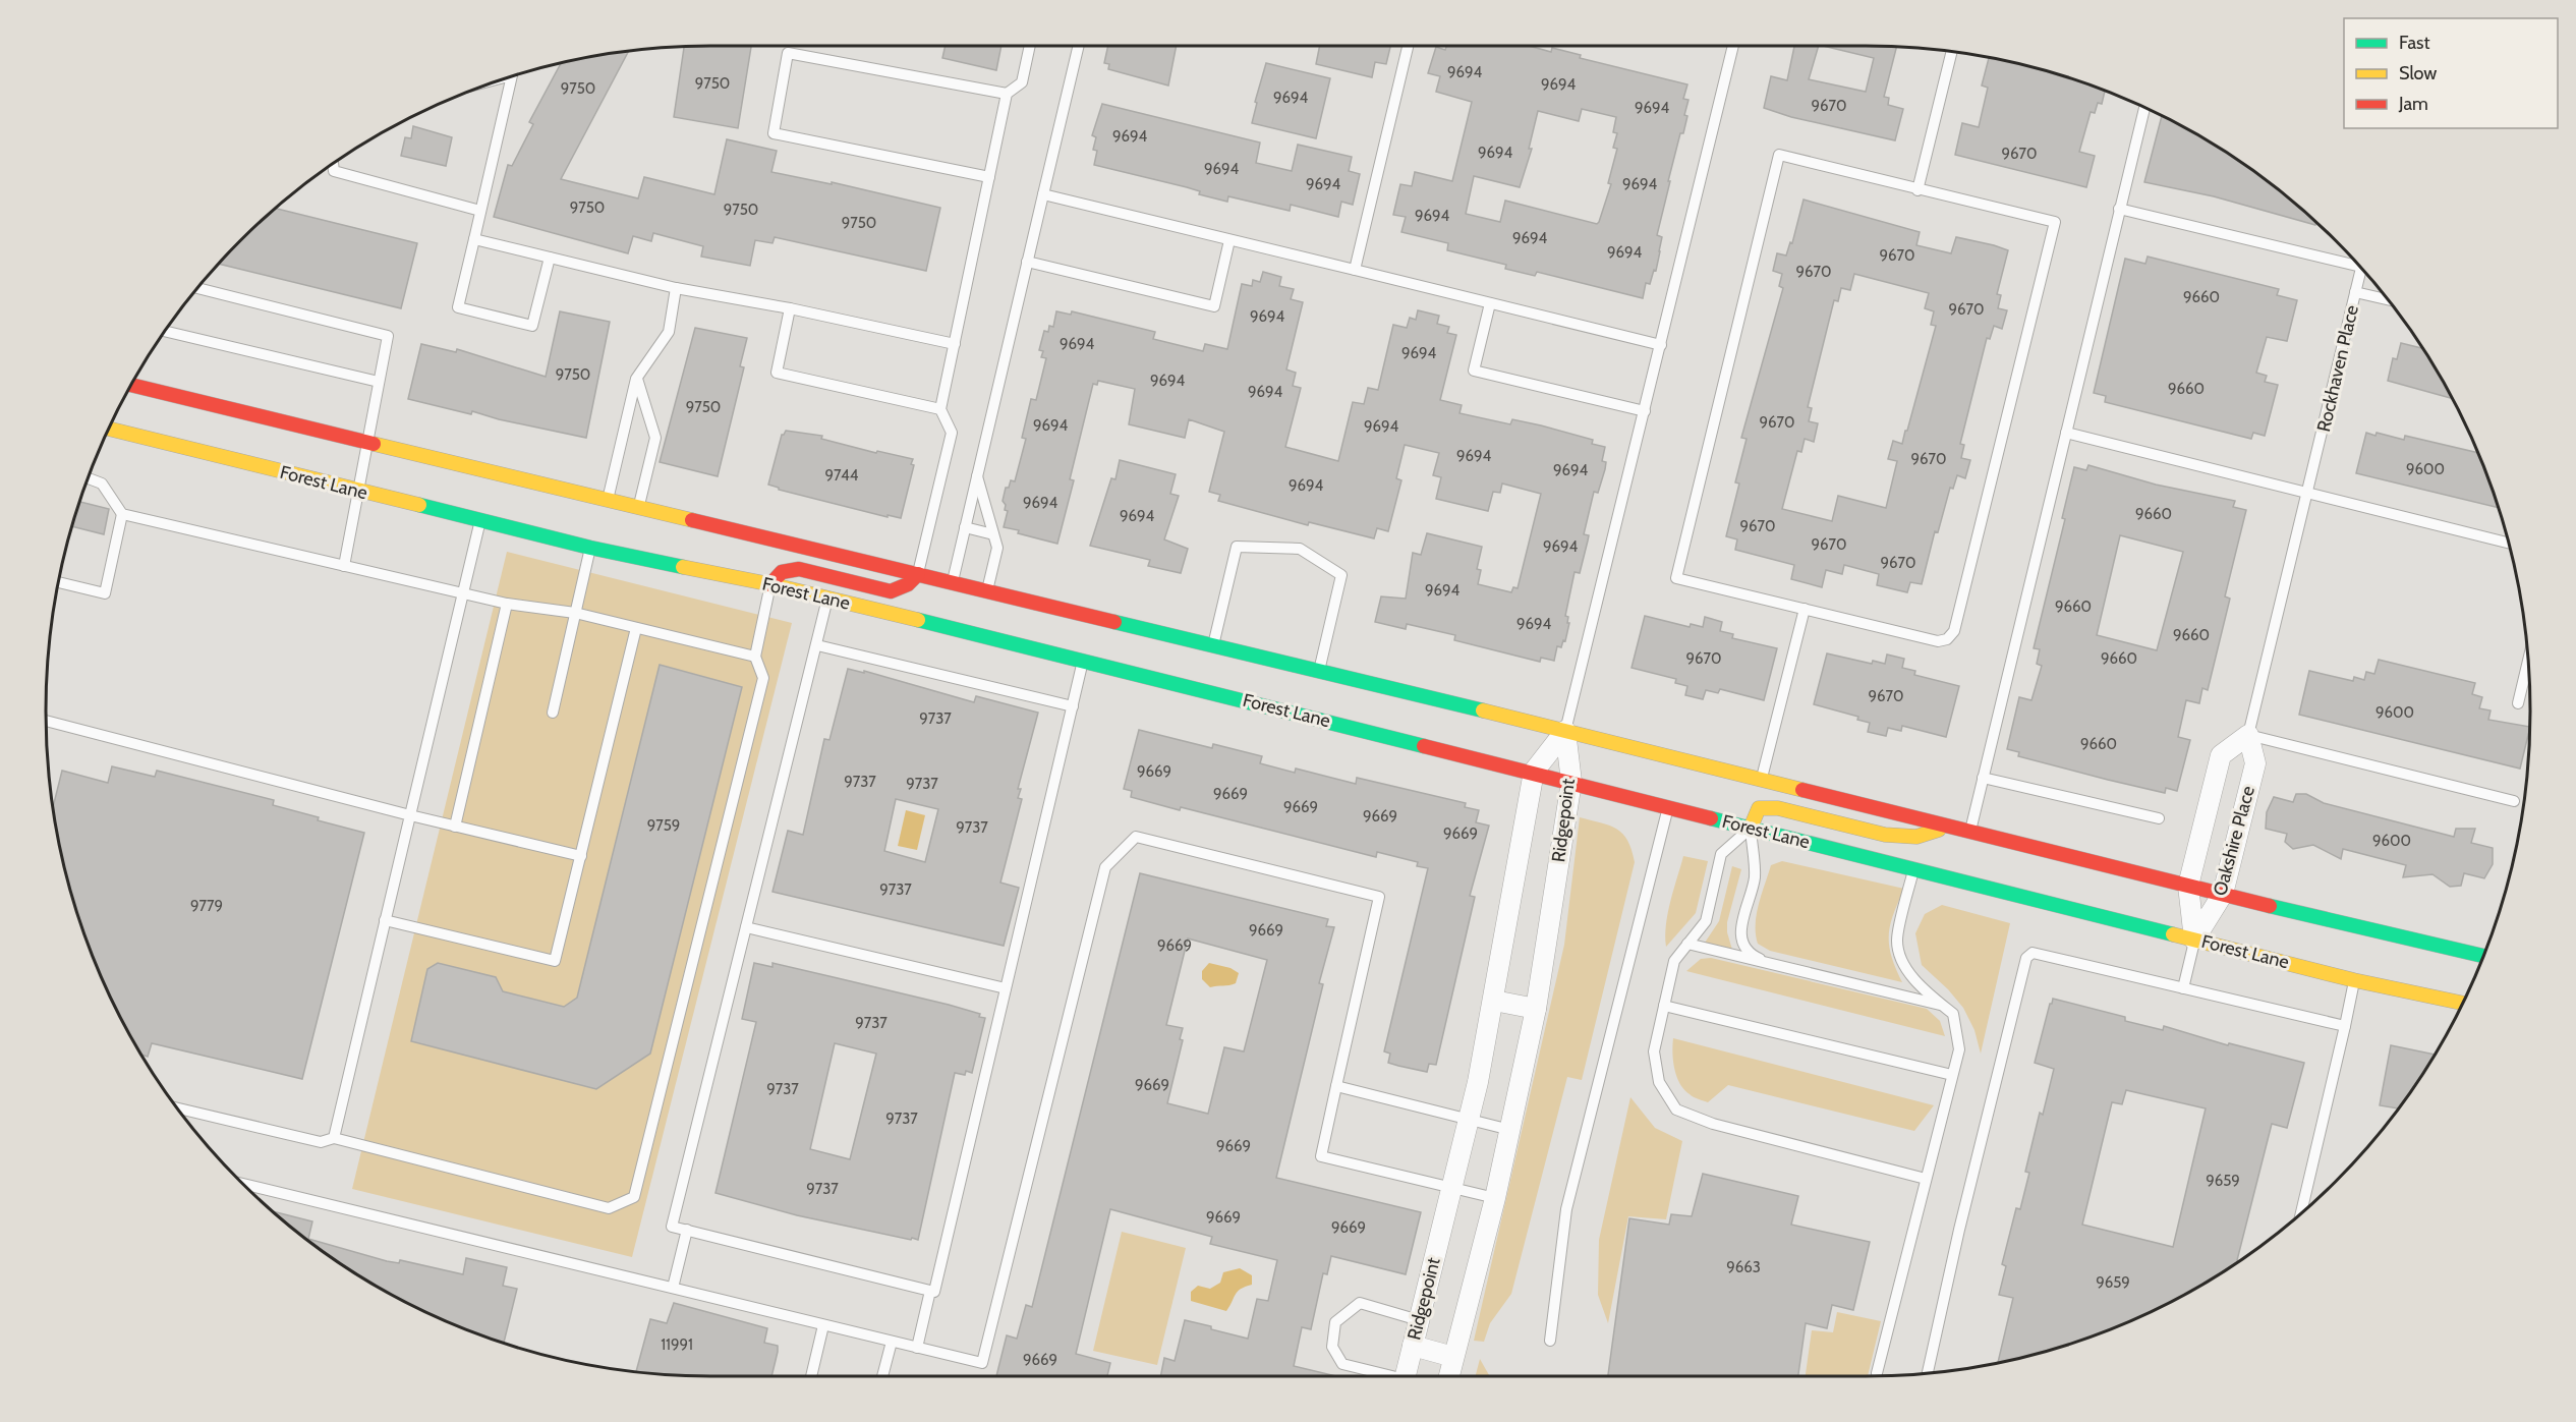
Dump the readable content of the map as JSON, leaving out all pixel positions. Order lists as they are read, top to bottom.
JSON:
{
  "streets": {
    "main road": ["Forest Lane"],
    "street": ["Ridgepoint", "Oakshire Place"],
    "lane": ["Rockhaven Place"]
  },
  "crossings": [
    ["Rockhaven Place", "Oakshire Place"],
    ["Forest Lane", "Ridgepoint"],
    ["Forest Lane", "Oakshire Place"]
  ],
  "house_numbers": [
    "9694",
    "9750",
    "9694",
    "9750",
    "9694",
    "9670",
    "9694",
    "9694",
    "9694",
    "9670",
    "9694",
    "9694",
    "9694",
    "9750",
    "9750",
    "9694",
    "9750",
    "9694",
    "9694",
    "9670",
    "9670",
    "9660",
    "9670",
    "9694",
    "9694",
    "9694",
    "9750",
    "9694",
    "9660",
    "9694",
    "9750",
    "9670",
    "9694",
    "9694",
    "9694",
    "9670",
    "9600",
    "9694",
    "9744",
    "9694",
    "9694",
    "9660",
    "9694",
    "9670",
    "9670",
    "9694",
    "9670",
    "9694",
    "9660",
    "9694",
    "9660",
    "9670",
    "9660",
    "9670",
    "9600",
    "9737",
    "9660",
    "9669",
    "9737",
    "9737",
    "9669",
    "9669",
    "9669",
    "9759",
    "9737",
    "9669",
    "9600",
    "9737",
    "9779",
    "9669",
    "9669",
    "9737",
    "9669",
    "9737",
    "9737",
    "9669",
    "9659",
    "9737",
    "9669",
    "9669",
    "9663",
    "9659",
    "11991",
    "9669"
  ],
  "legend": ["Fast", "Slow", "Jam"]
}
